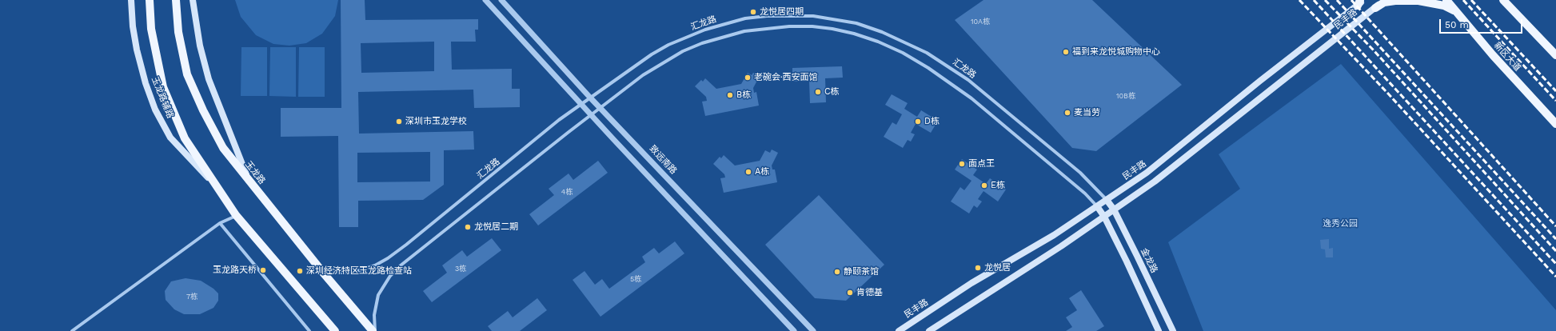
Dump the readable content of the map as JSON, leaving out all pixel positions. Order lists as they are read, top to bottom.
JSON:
{
  "streets": {
    "main road": [
      "民丰路",
      "新区大道",
      "玉龙路辅路",
      "玉龙路",
      "金龙路"
    ],
    "street": ["汇龙路", "致远南路"]
  },
  "crossings": [
    ["民丰路", "汇龙路"],
    ["民丰路", "金龙路"],
    ["汇龙路", "致远南路"],
    ["汇龙路", "玉龙路"],
    ["汇龙路", "金龙路"]
  ],
  "parks": ["逸秀公园"],
  "places": [
    "龙悦居四期",
    "福到来龙悦城购物中心",
    "老碗会·西安面馆",
    "C栋",
    "B栋",
    "麦当劳",
    "深圳市玉龙学校",
    "D栋",
    "面点王",
    "A栋",
    "E栋",
    "龙悦居二期",
    "龙悦居",
    "玉龙路天桥",
    "深圳经济特区玉龙路检查站",
    "静颐茶馆",
    "肯德基"
  ],
  "house_numbers": [
    "10A栋",
    "10B栋",
    "4栋",
    "3栋",
    "5栋",
    "7栋"
  ],
  "scale_bar": "50 m"
}
